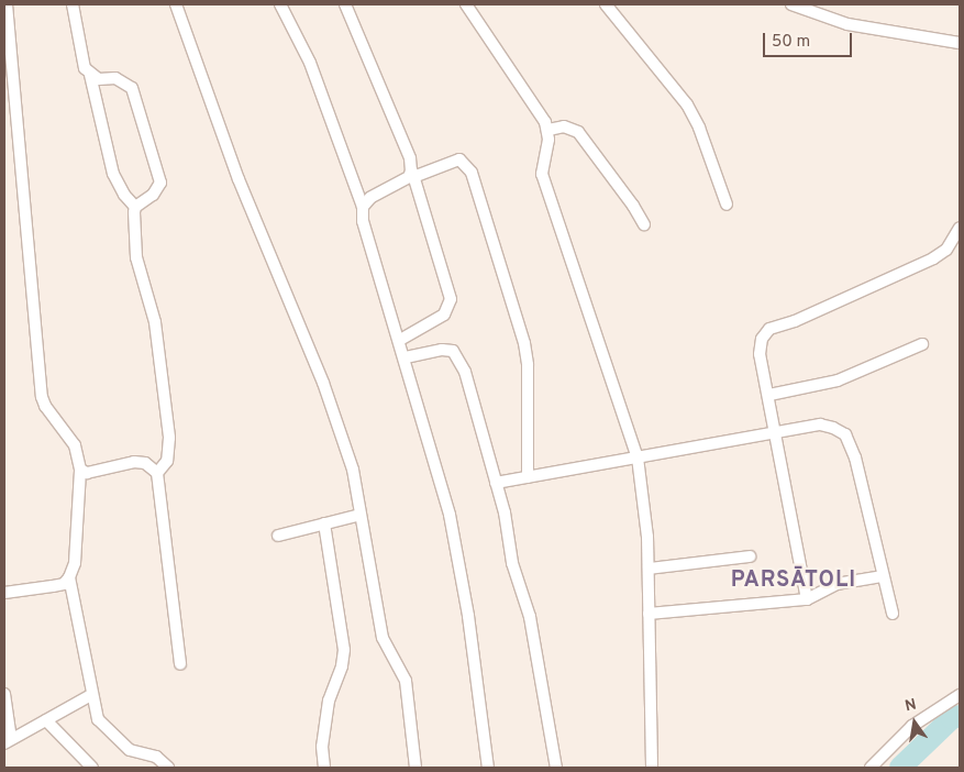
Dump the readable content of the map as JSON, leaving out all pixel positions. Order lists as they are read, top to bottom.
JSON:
{
  "districts": ["PARSĀTOLI"],
  "scale_bar": "50 m",
  "north": "top"
}
